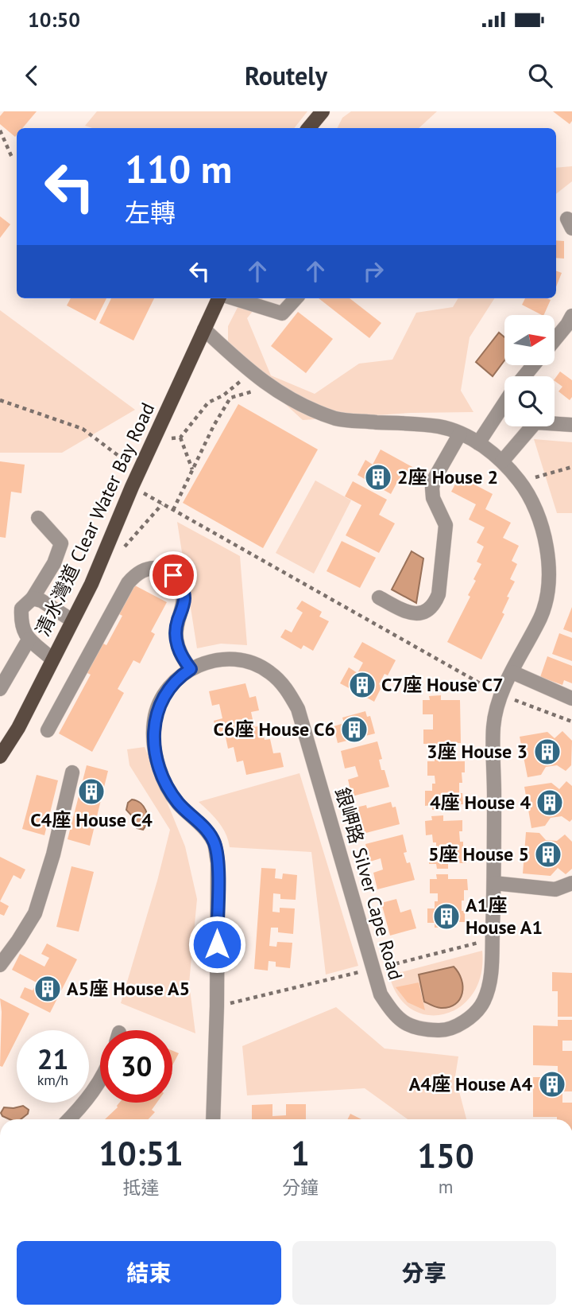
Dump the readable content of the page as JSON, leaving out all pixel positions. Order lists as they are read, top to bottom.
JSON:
{
  "streets": {
    "main road": ["清水灣道 Clear Water Bay Road"],
    "street": ["銀岬路 Silver Cape Road"]
  },
  "crossings": [
    ["清水灣道 Clear Water Bay Road", "銀岬路 Silver Cape Road"]
  ],
  "places": {
    "building": [
      "2座 House 2",
      "C7座 House C7",
      "C6座 House C6",
      "3座 House 3",
      "C4座 House C4",
      "4座 House 4",
      "5座 House 5",
      "A1座 House A1",
      "A5座 House A5",
      "A4座 House A4"
    ]
  },
  "north": "right",
  "page": {
    "status": "10:50",
    "header": "Routely",
    "turn": ["110 m", "左轉"],
    "speed": "21 km/h",
    "limit": "30",
    "eta": [
      "10:51",
      "抵達",
      "1",
      "分鐘",
      "150",
      "m"
    ],
    "buttons": ["結束", "分享"]
  }
}
